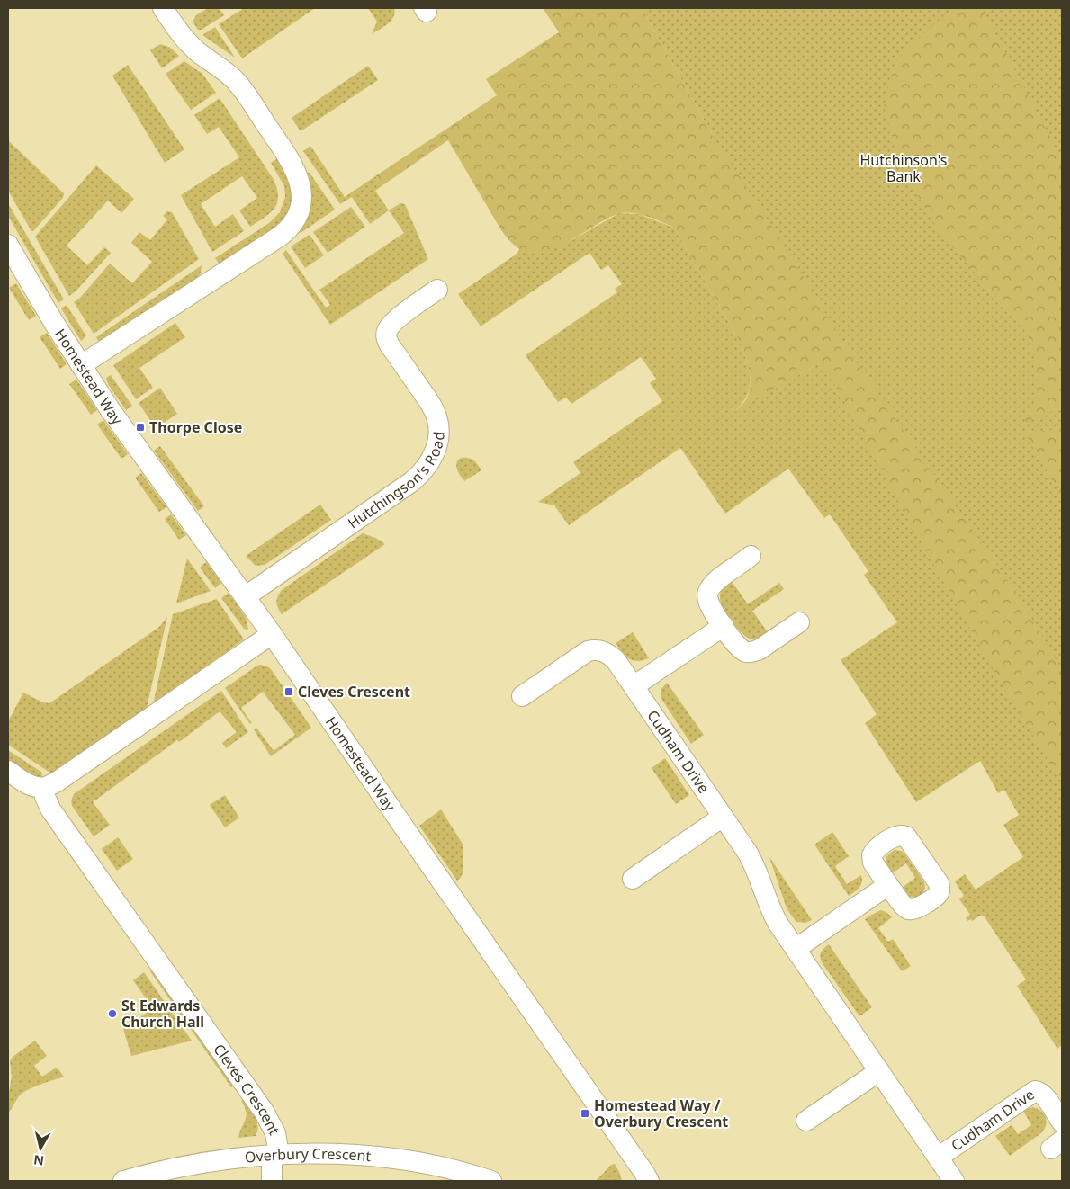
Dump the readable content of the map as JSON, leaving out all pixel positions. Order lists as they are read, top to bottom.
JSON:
{
  "streets": {
    "street": [
      "Homestead Way",
      "Hutchingson's Road",
      "Cudham Drive",
      "Cleves Crescent",
      "Overbury Crescent"
    ]
  },
  "crossings": [
    ["Homestead Way", "Hutchingson's Road"],
    ["Cleves Crescent", "Overbury Crescent"]
  ],
  "parks": ["Hutchinson's Bank"],
  "places": {
    "transit": ["Thorpe Close", "Cleves Crescent", "Homestead Way / Overbury Crescent"],
    "other": ["St Edwards Church Hall"]
  },
  "north": "bottom"
}
